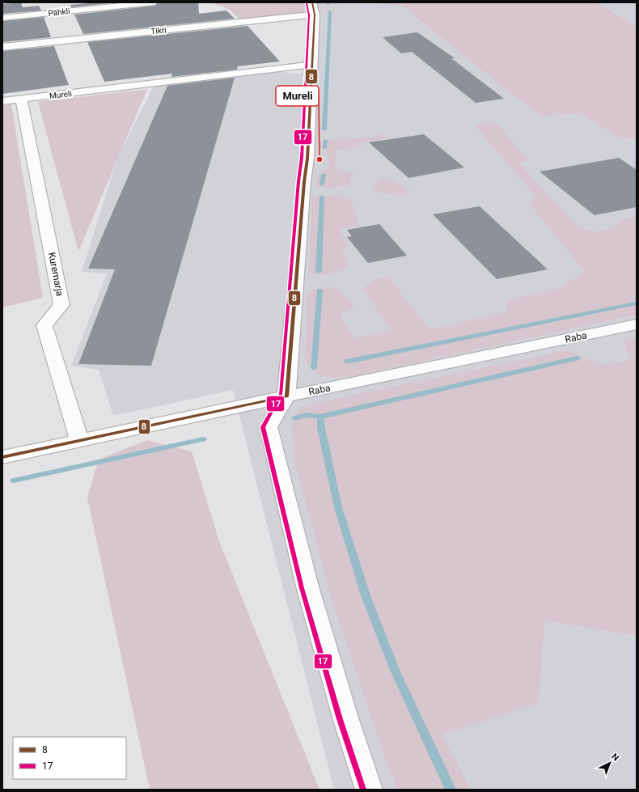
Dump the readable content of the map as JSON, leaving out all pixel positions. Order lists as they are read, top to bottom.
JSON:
{
  "streets": {
    "street": [
      "Pähkli",
      "Tikri",
      "Mureli",
      "Kuremarja",
      "Raba"
    ]
  },
  "crossings": [
    ["Mureli", "Kuremarja"],
    ["Kuremarja", "Raba"]
  ],
  "places": ["Mureli"],
  "lines": ["transit line 8", "transit line 17"],
  "legend": ["8", "17"],
  "north": "top right"
}
